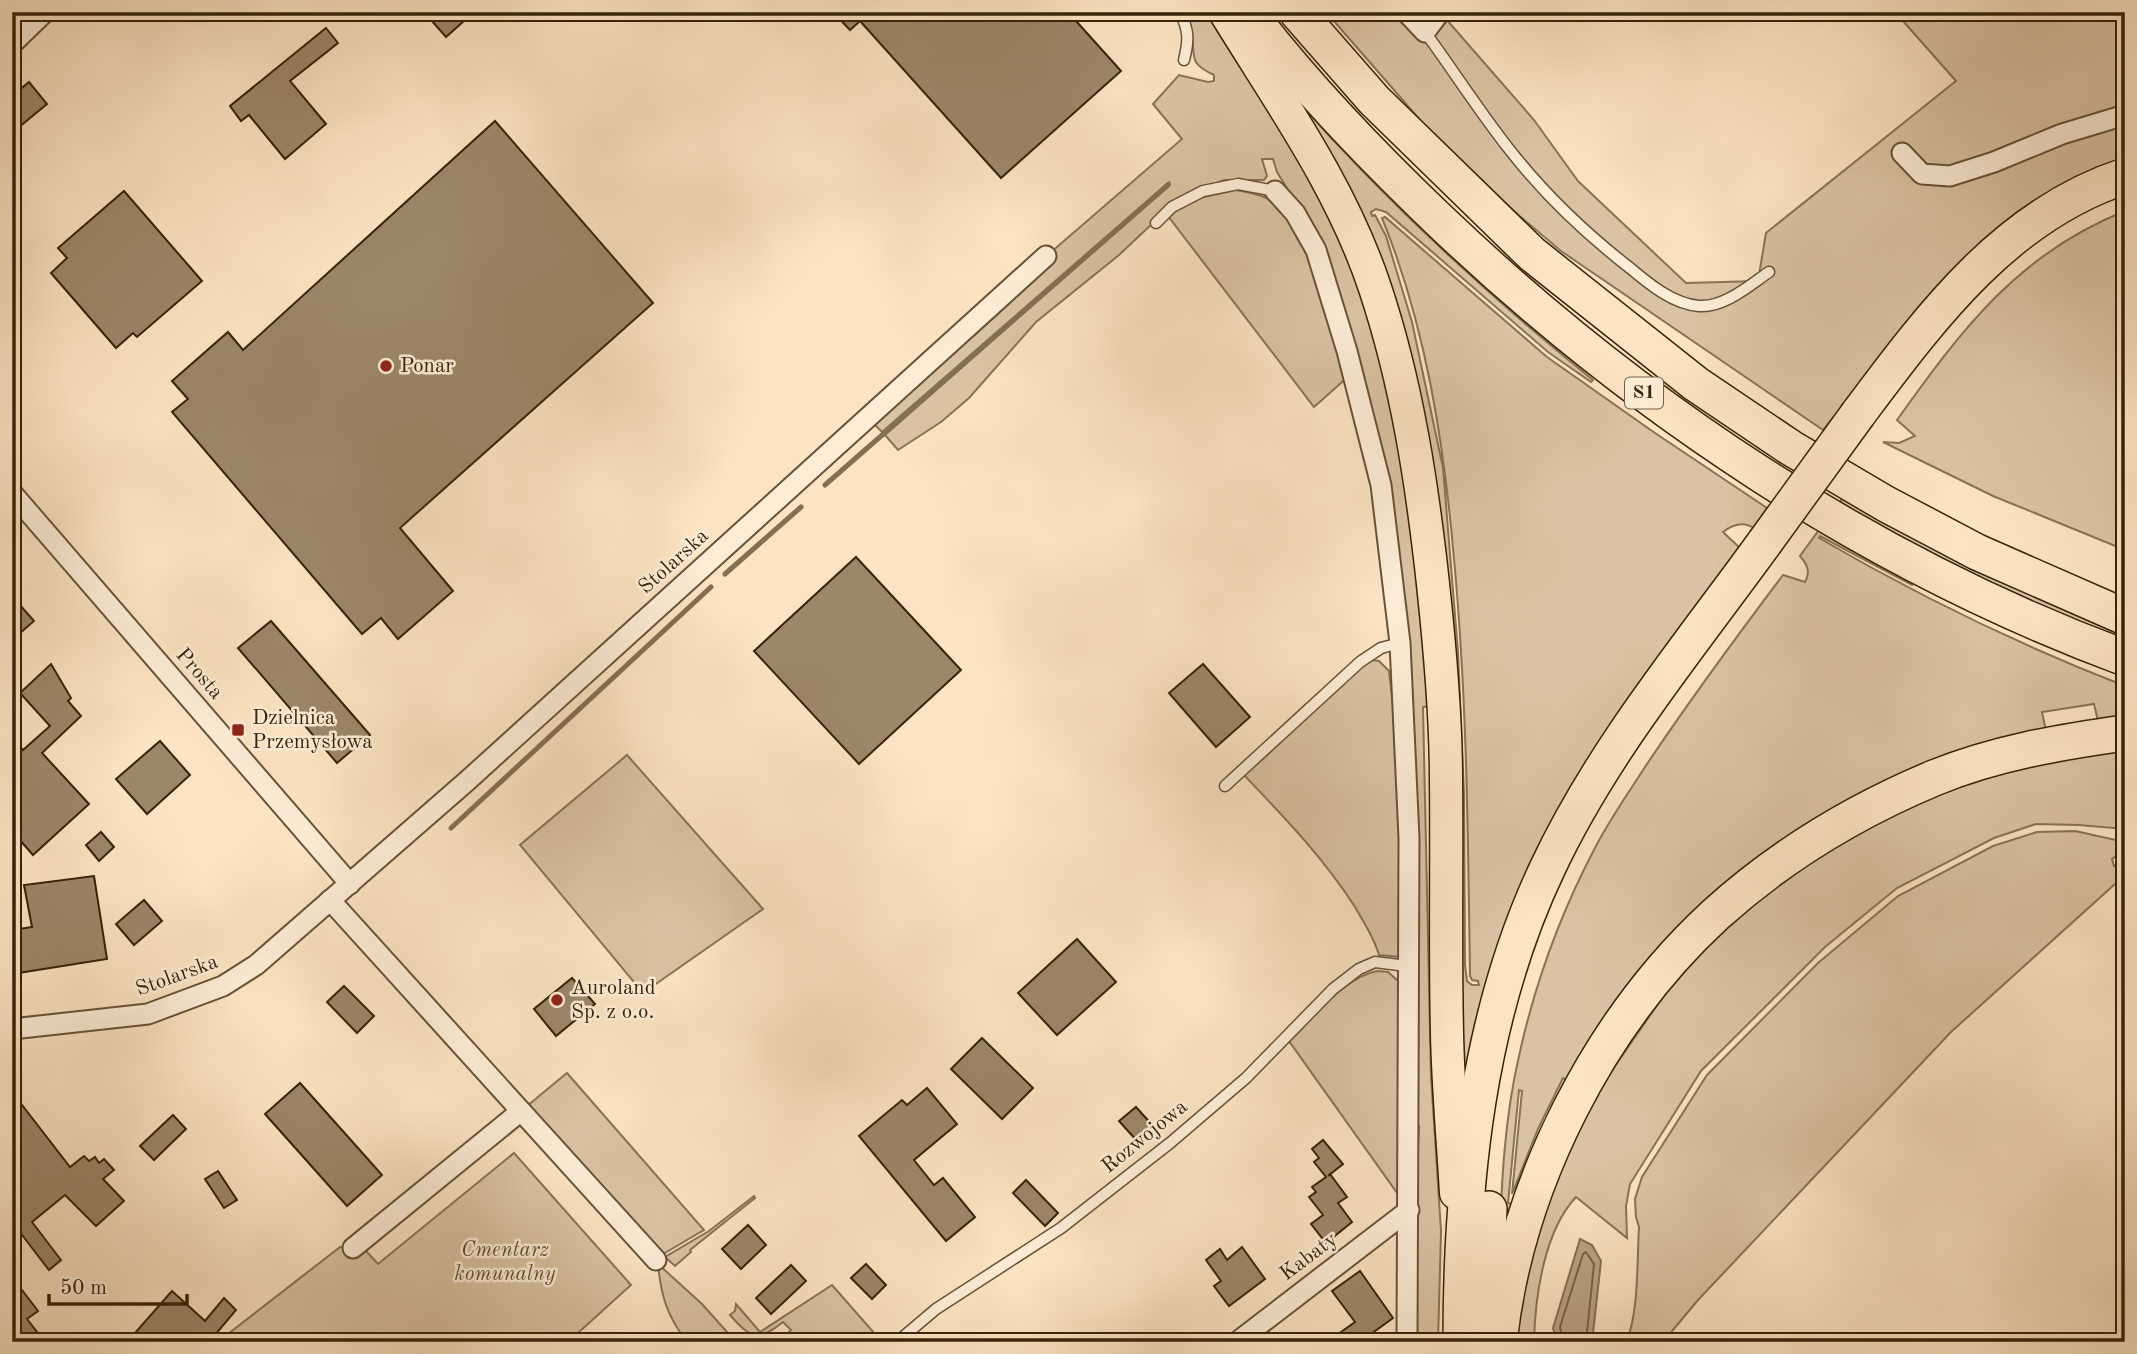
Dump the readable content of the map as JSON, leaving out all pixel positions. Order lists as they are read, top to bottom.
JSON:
{
  "streets": {
    "highway": ["S1"],
    "street": ["Stolarska", "Prosta", "Kabaty"],
    "lane": ["Rozwojowa"]
  },
  "crossings": [
    ["Stolarska", "Prosta"]
  ],
  "parks": ["Cmentarz komunalny"],
  "places": {
    "other": ["Ponar", "Auroland Sp. z o.o."],
    "transit": ["Dzielnica Przemysłowa"]
  },
  "scale_bar": "50 m"
}
